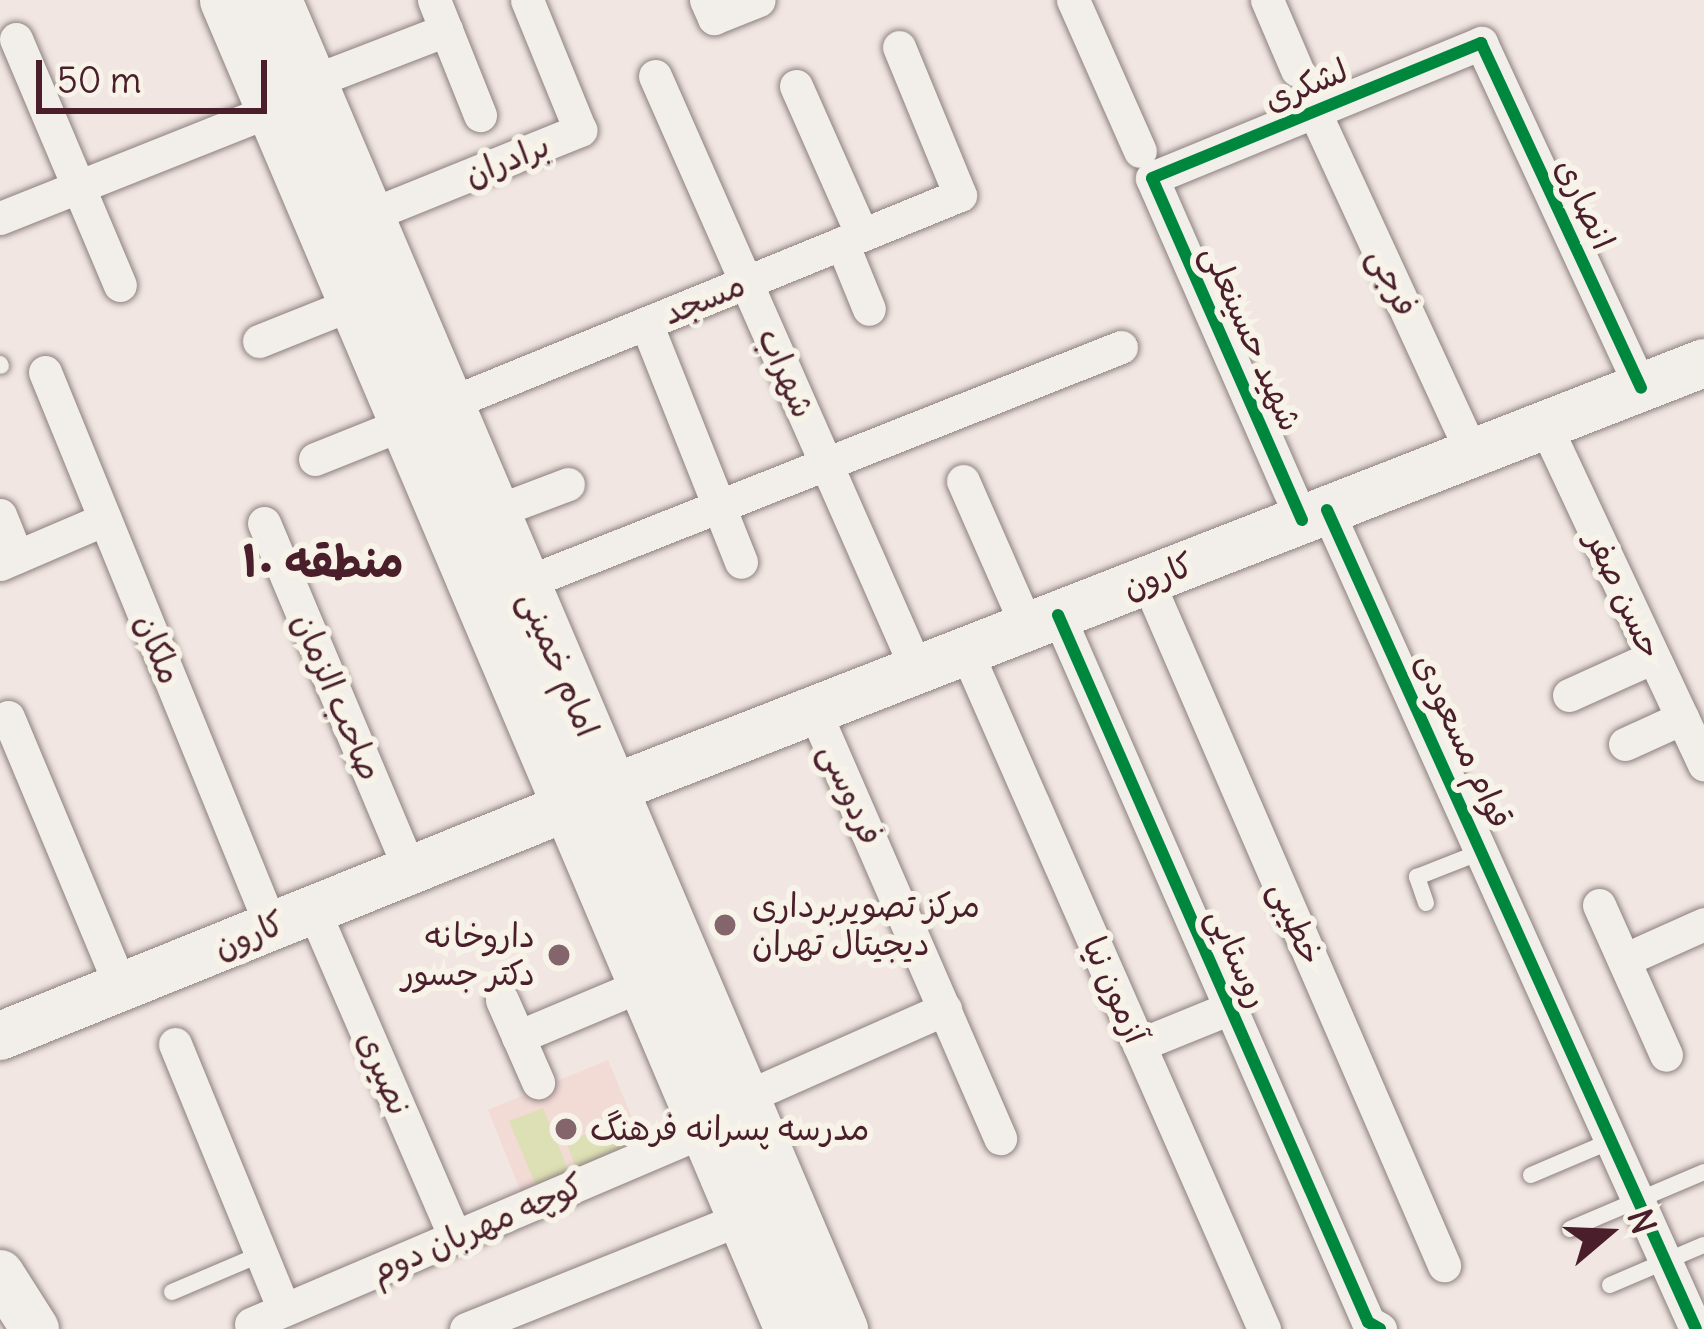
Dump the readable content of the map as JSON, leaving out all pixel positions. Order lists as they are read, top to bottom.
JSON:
{
  "streets": {
    "main road": ["کارون", "امام خمینی"],
    "street": [
      "لشکری",
      "برادران",
      "انصاری",
      "فرجی",
      "مسجد",
      "شهید حسینعلی",
      "شهراب",
      "حسن صفر",
      "ملکان",
      "صاحب الزمان",
      "قوام مسعودی",
      "فردوسی",
      "خطیبی",
      "روستایی",
      "آزمون نیا",
      "نصیری",
      "کوچه مهربان دوم"
    ]
  },
  "crossings": [
    ["لشکری", "انصاری"],
    ["لشکری", "فرجی"],
    ["لشکری", "شهید حسینعلی"],
    ["برادران", "امام خمینی"],
    ["انصاری", "کارون"],
    ["فرجی", "کارون"],
    ["مسجد", "شهراب"],
    ["مسجد", "امام خمینی"],
    ["شهید حسینعلی", "کارون"],
    ["شهید حسینعلی", "قوام مسعودی"],
    ["شهراب", "کارون"],
    ["کارون", "حسن صفر"],
    ["کارون", "ملکان"],
    ["کارون", "امام خمینی"],
    ["کارون", "صاحب الزمان"],
    ["کارون", "قوام مسعودی"],
    ["کارون", "فردوسی"],
    ["کارون", "خطیبی"],
    ["کارون", "روستایی"],
    ["کارون", "آزمون نیا"],
    ["کارون", "نصیری"],
    ["ملکان", "نصیری"],
    ["امام خمینی", "کوچه مهربان دوم"],
    ["نصیری", "کوچه مهربان دوم"]
  ],
  "districts": ["منطقه ۱۰"],
  "places": ["مرکز تصویربرداری دیجیتال تهران", "داروخانه دکتر جسور", "مدرسه پسرانه فرهنگ"],
  "scale_bar": "50 m",
  "north": "right"
}
